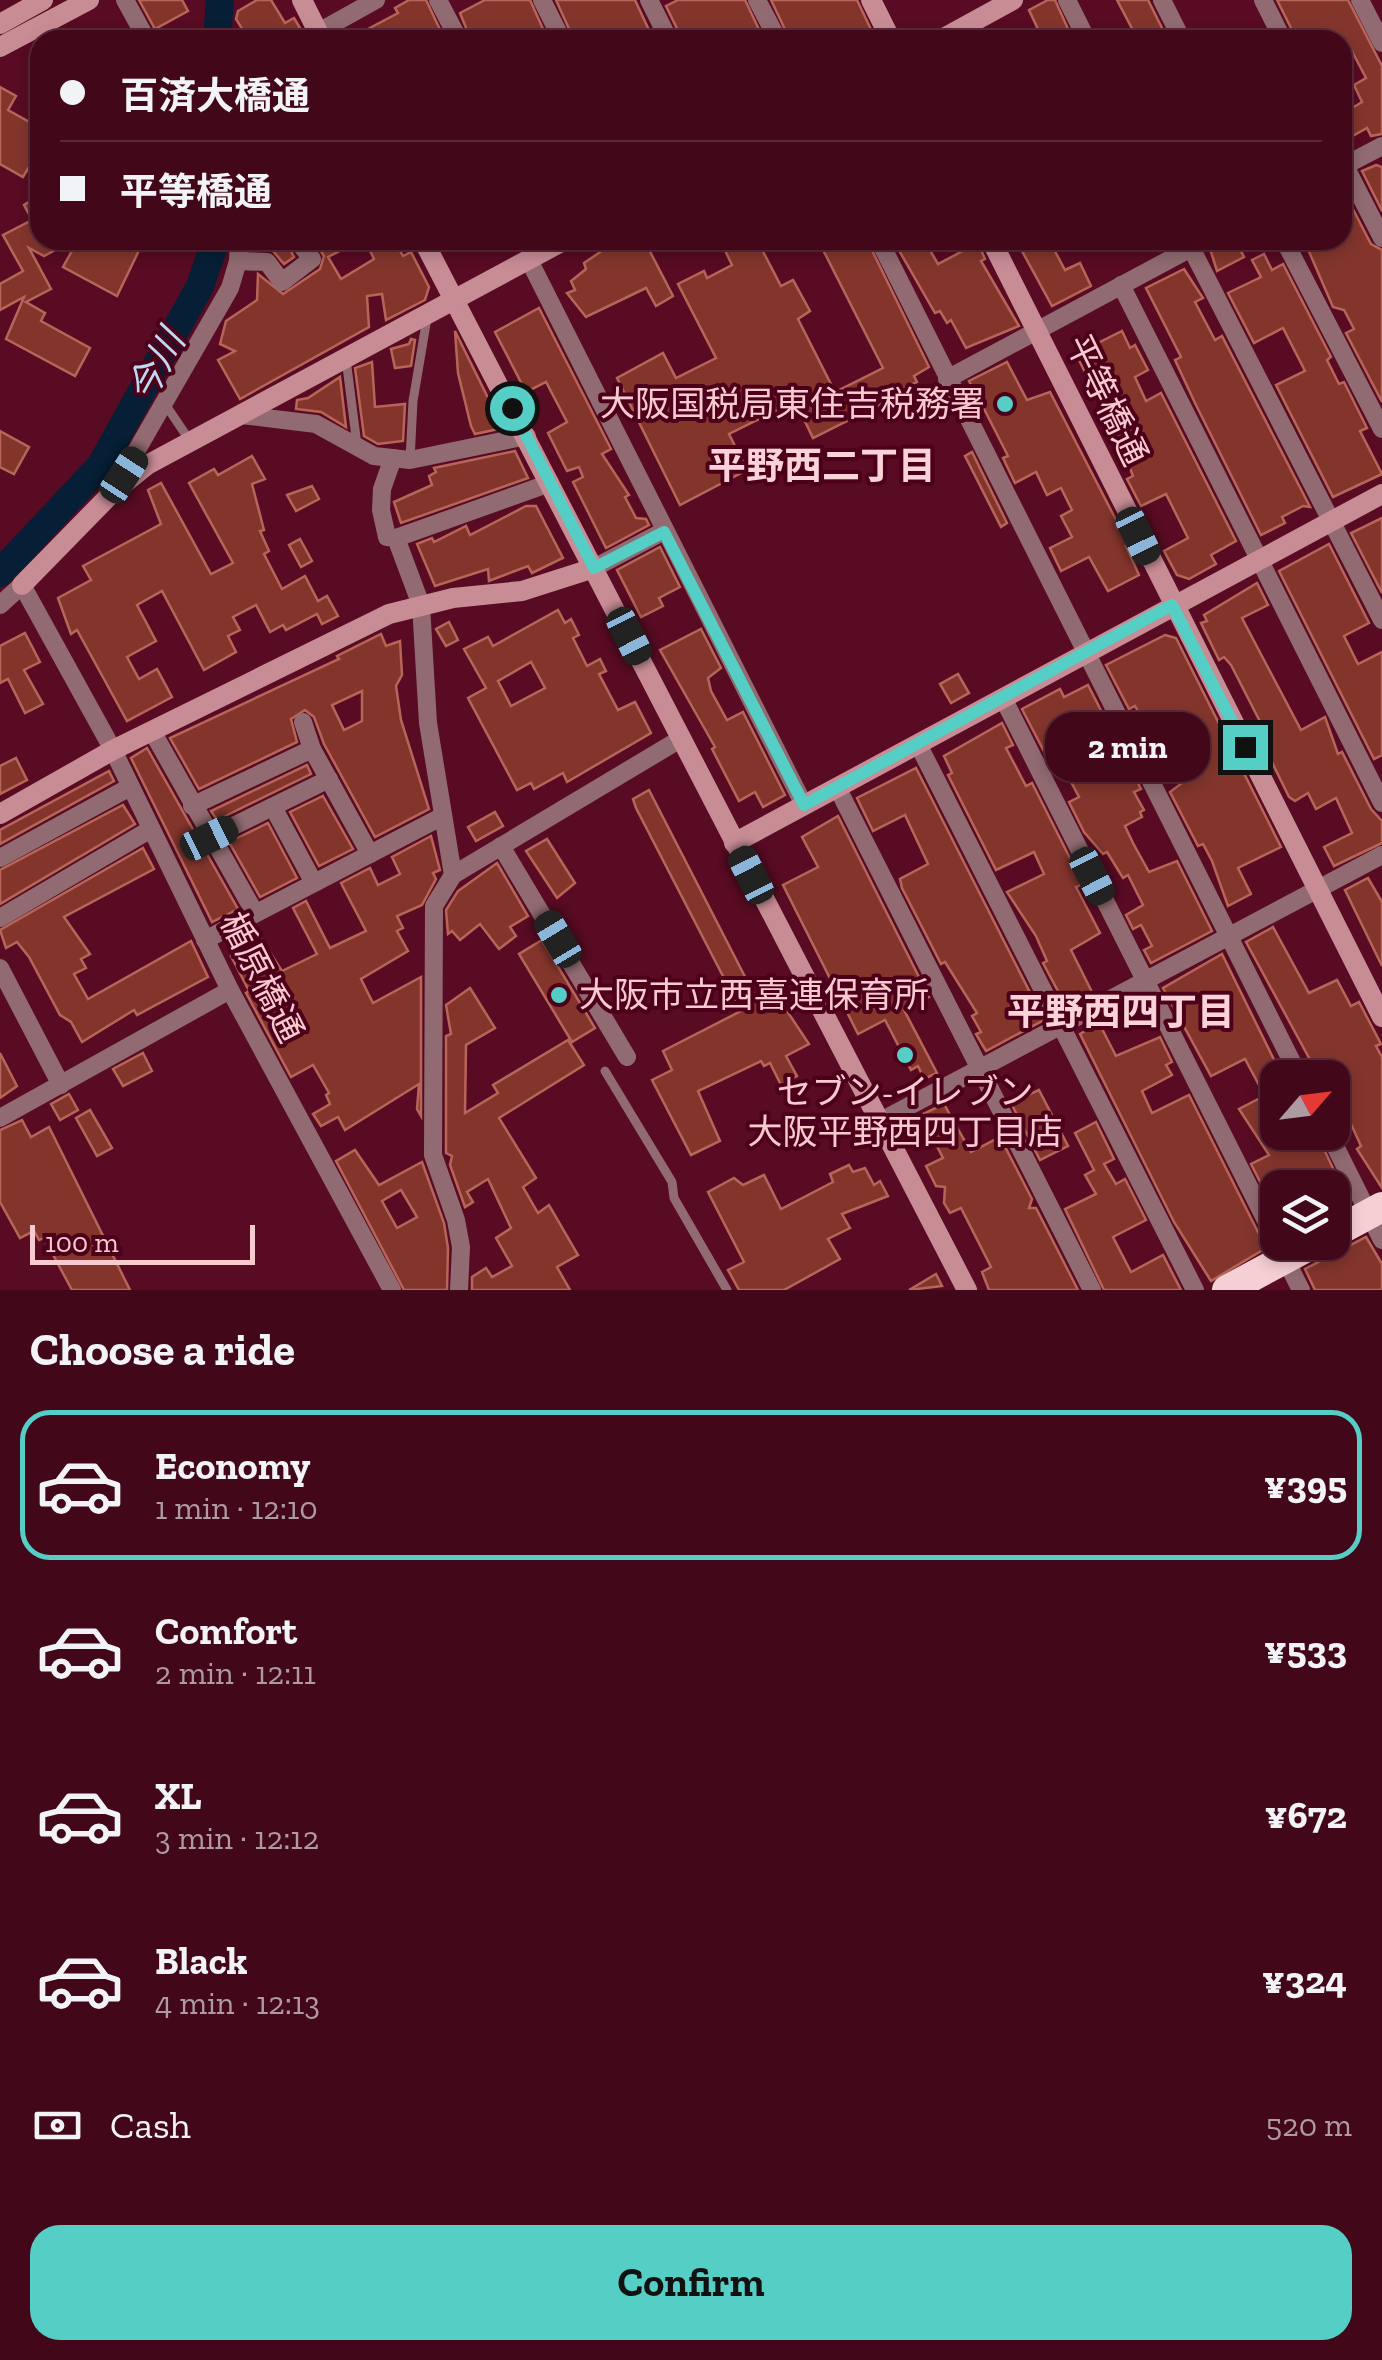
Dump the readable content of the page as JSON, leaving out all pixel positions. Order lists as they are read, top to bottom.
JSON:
{
  "streets": {
    "street": ["平等橋通", "楯原橋通"]
  },
  "districts": ["平野西二丁目", "平野西四丁目"],
  "water": ["今川"],
  "places": ["大阪国税局東住吉税務署", "大阪市立西喜連保育所", "セブン-イレブン 大阪平野西四丁目店"],
  "scale_bar": "100 m",
  "north": "top right",
  "page": {
    "banner": ["百済大橋通", "平等橋通"],
    "bubble": "2 min",
    "scale": "100 m",
    "heading": "Choose a ride",
    "list": [
      {
        "name": "Economy",
        "note": "1 min · 12:10",
        "value": "¥395"
      },
      {
        "name": "Comfort",
        "note": "2 min · 12:11",
        "value": "¥533"
      },
      {
        "name": "XL",
        "note": "3 min · 12:12",
        "value": "¥672"
      },
      {
        "name": "Black",
        "note": "4 min · 12:13",
        "value": "¥324"
      }
    ],
    "pay": ["Cash", "520 m"],
    "buttons": "Confirm"
  }
}
